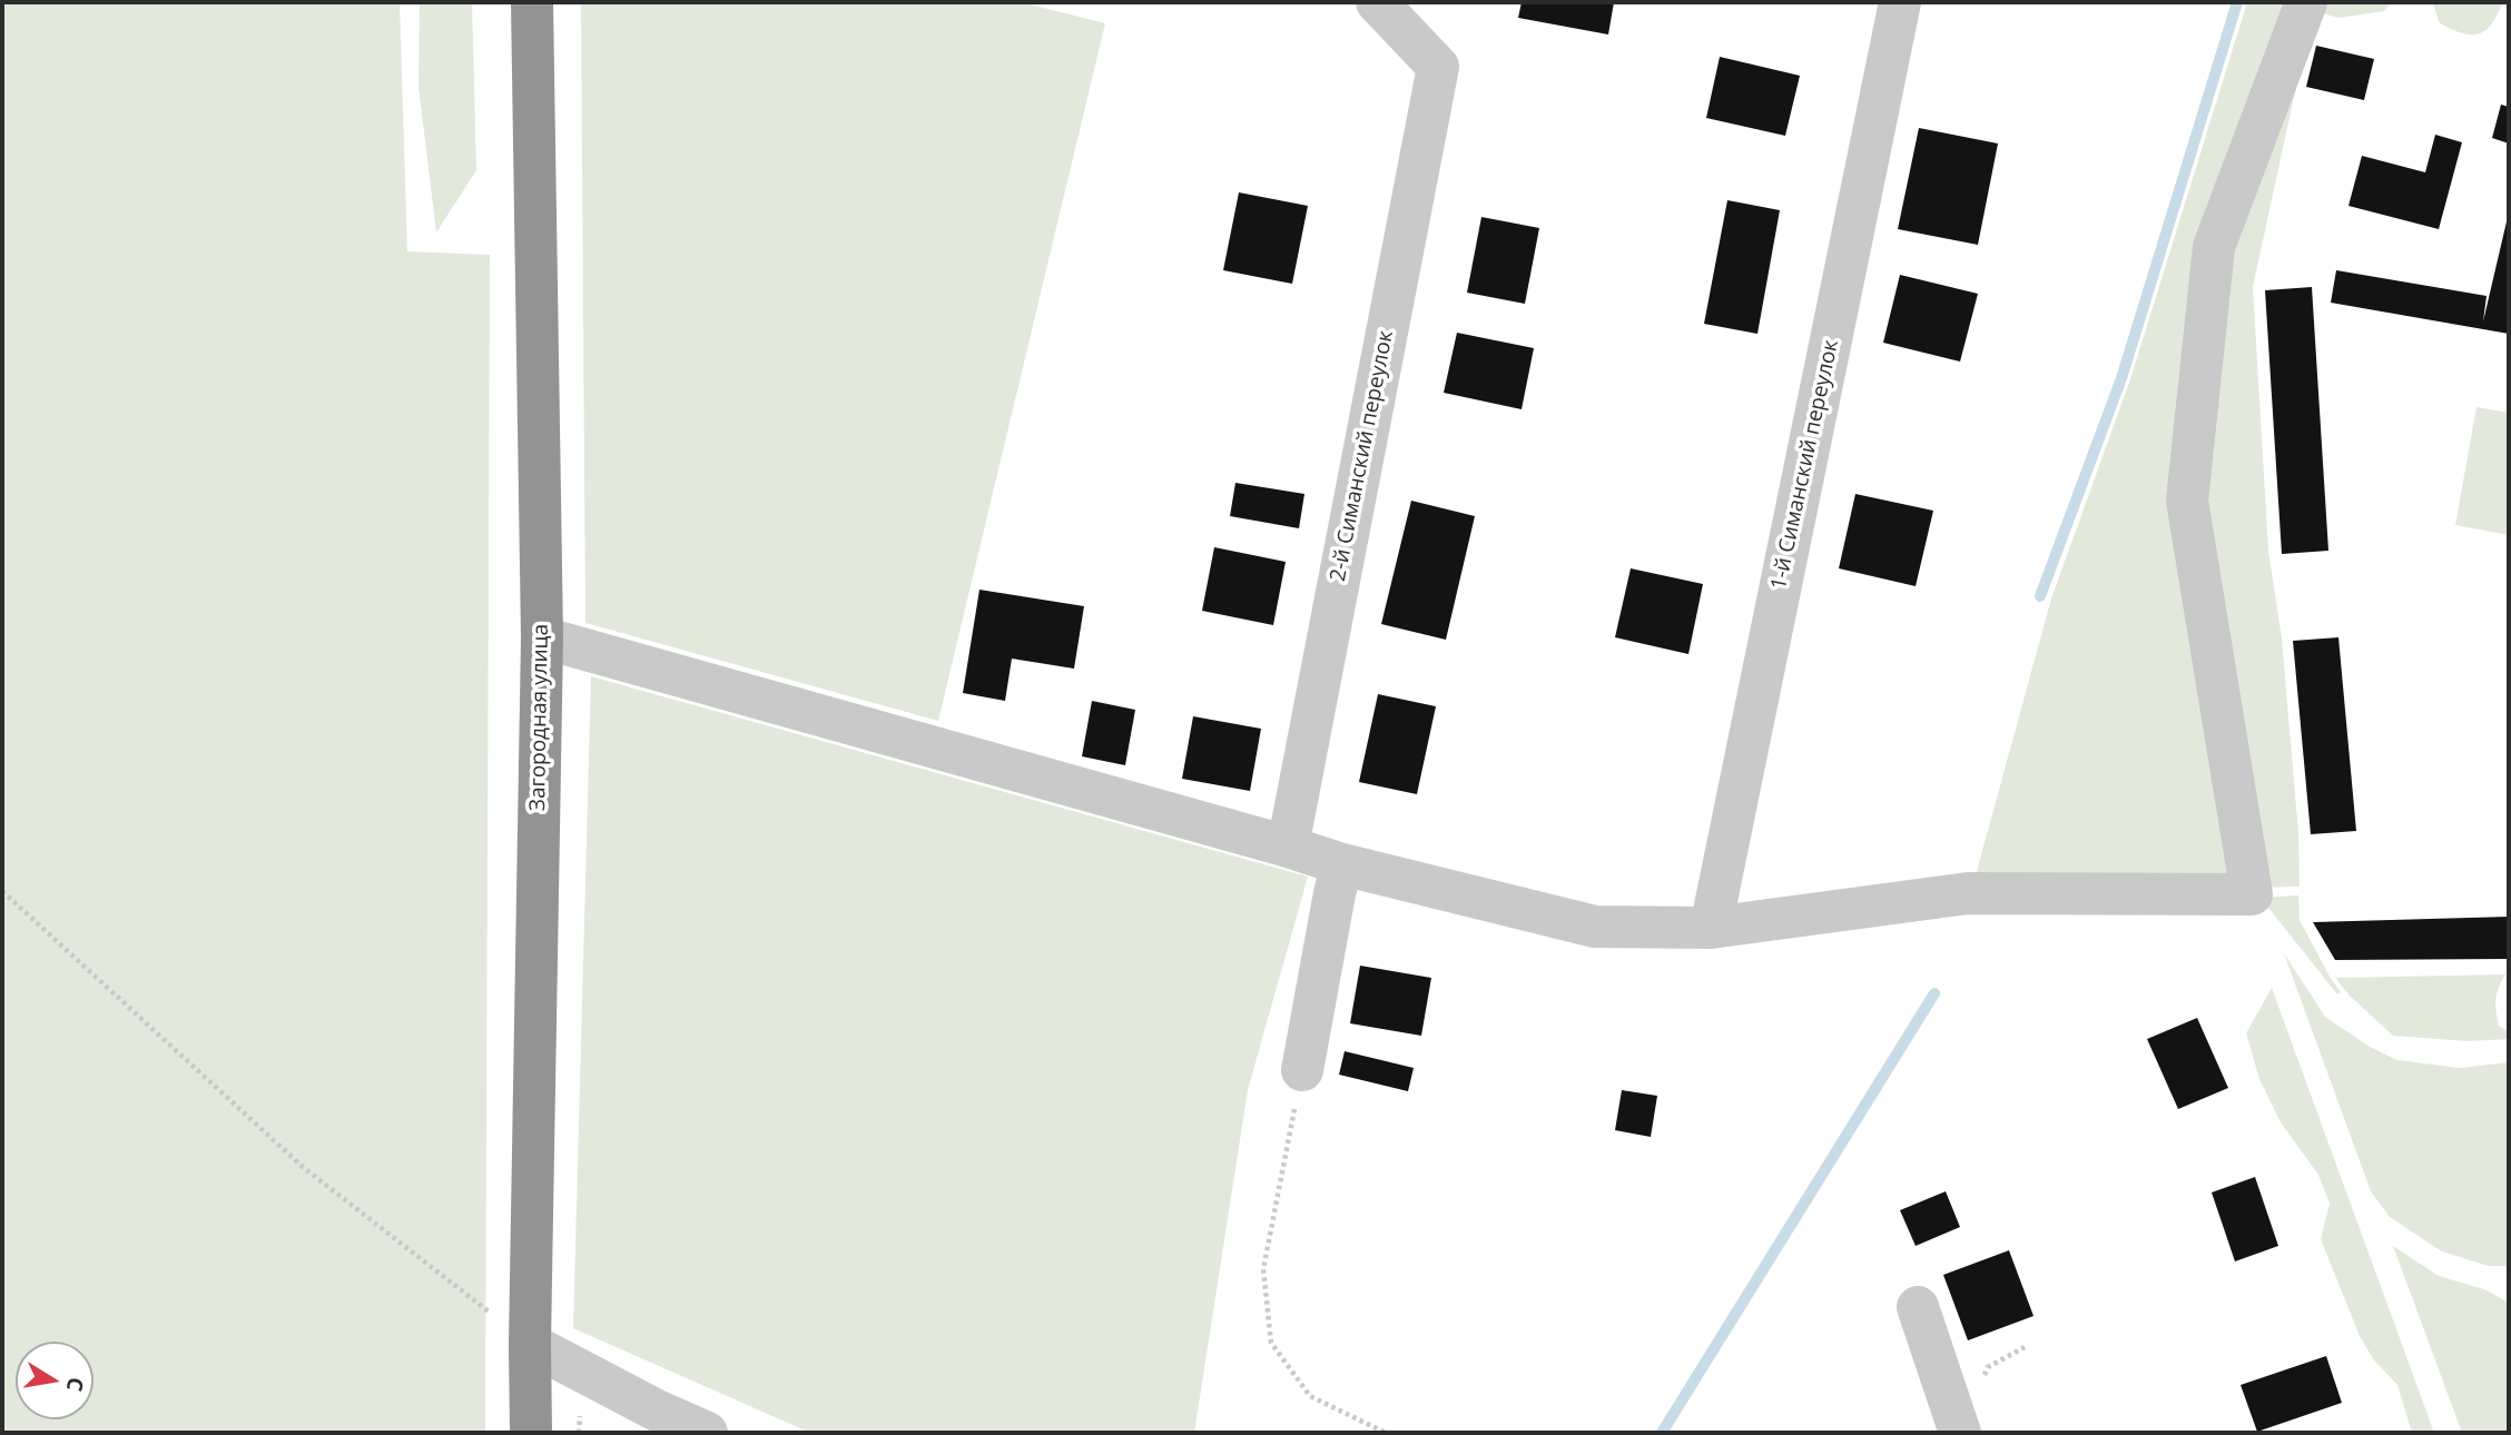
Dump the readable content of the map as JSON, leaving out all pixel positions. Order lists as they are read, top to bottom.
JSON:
{
  "streets": {
    "highway": ["Загородная улица"],
    "street": ["2-й Симанский переулок", "1-й Симанский переулок"]
  },
  "north": "right"
}
